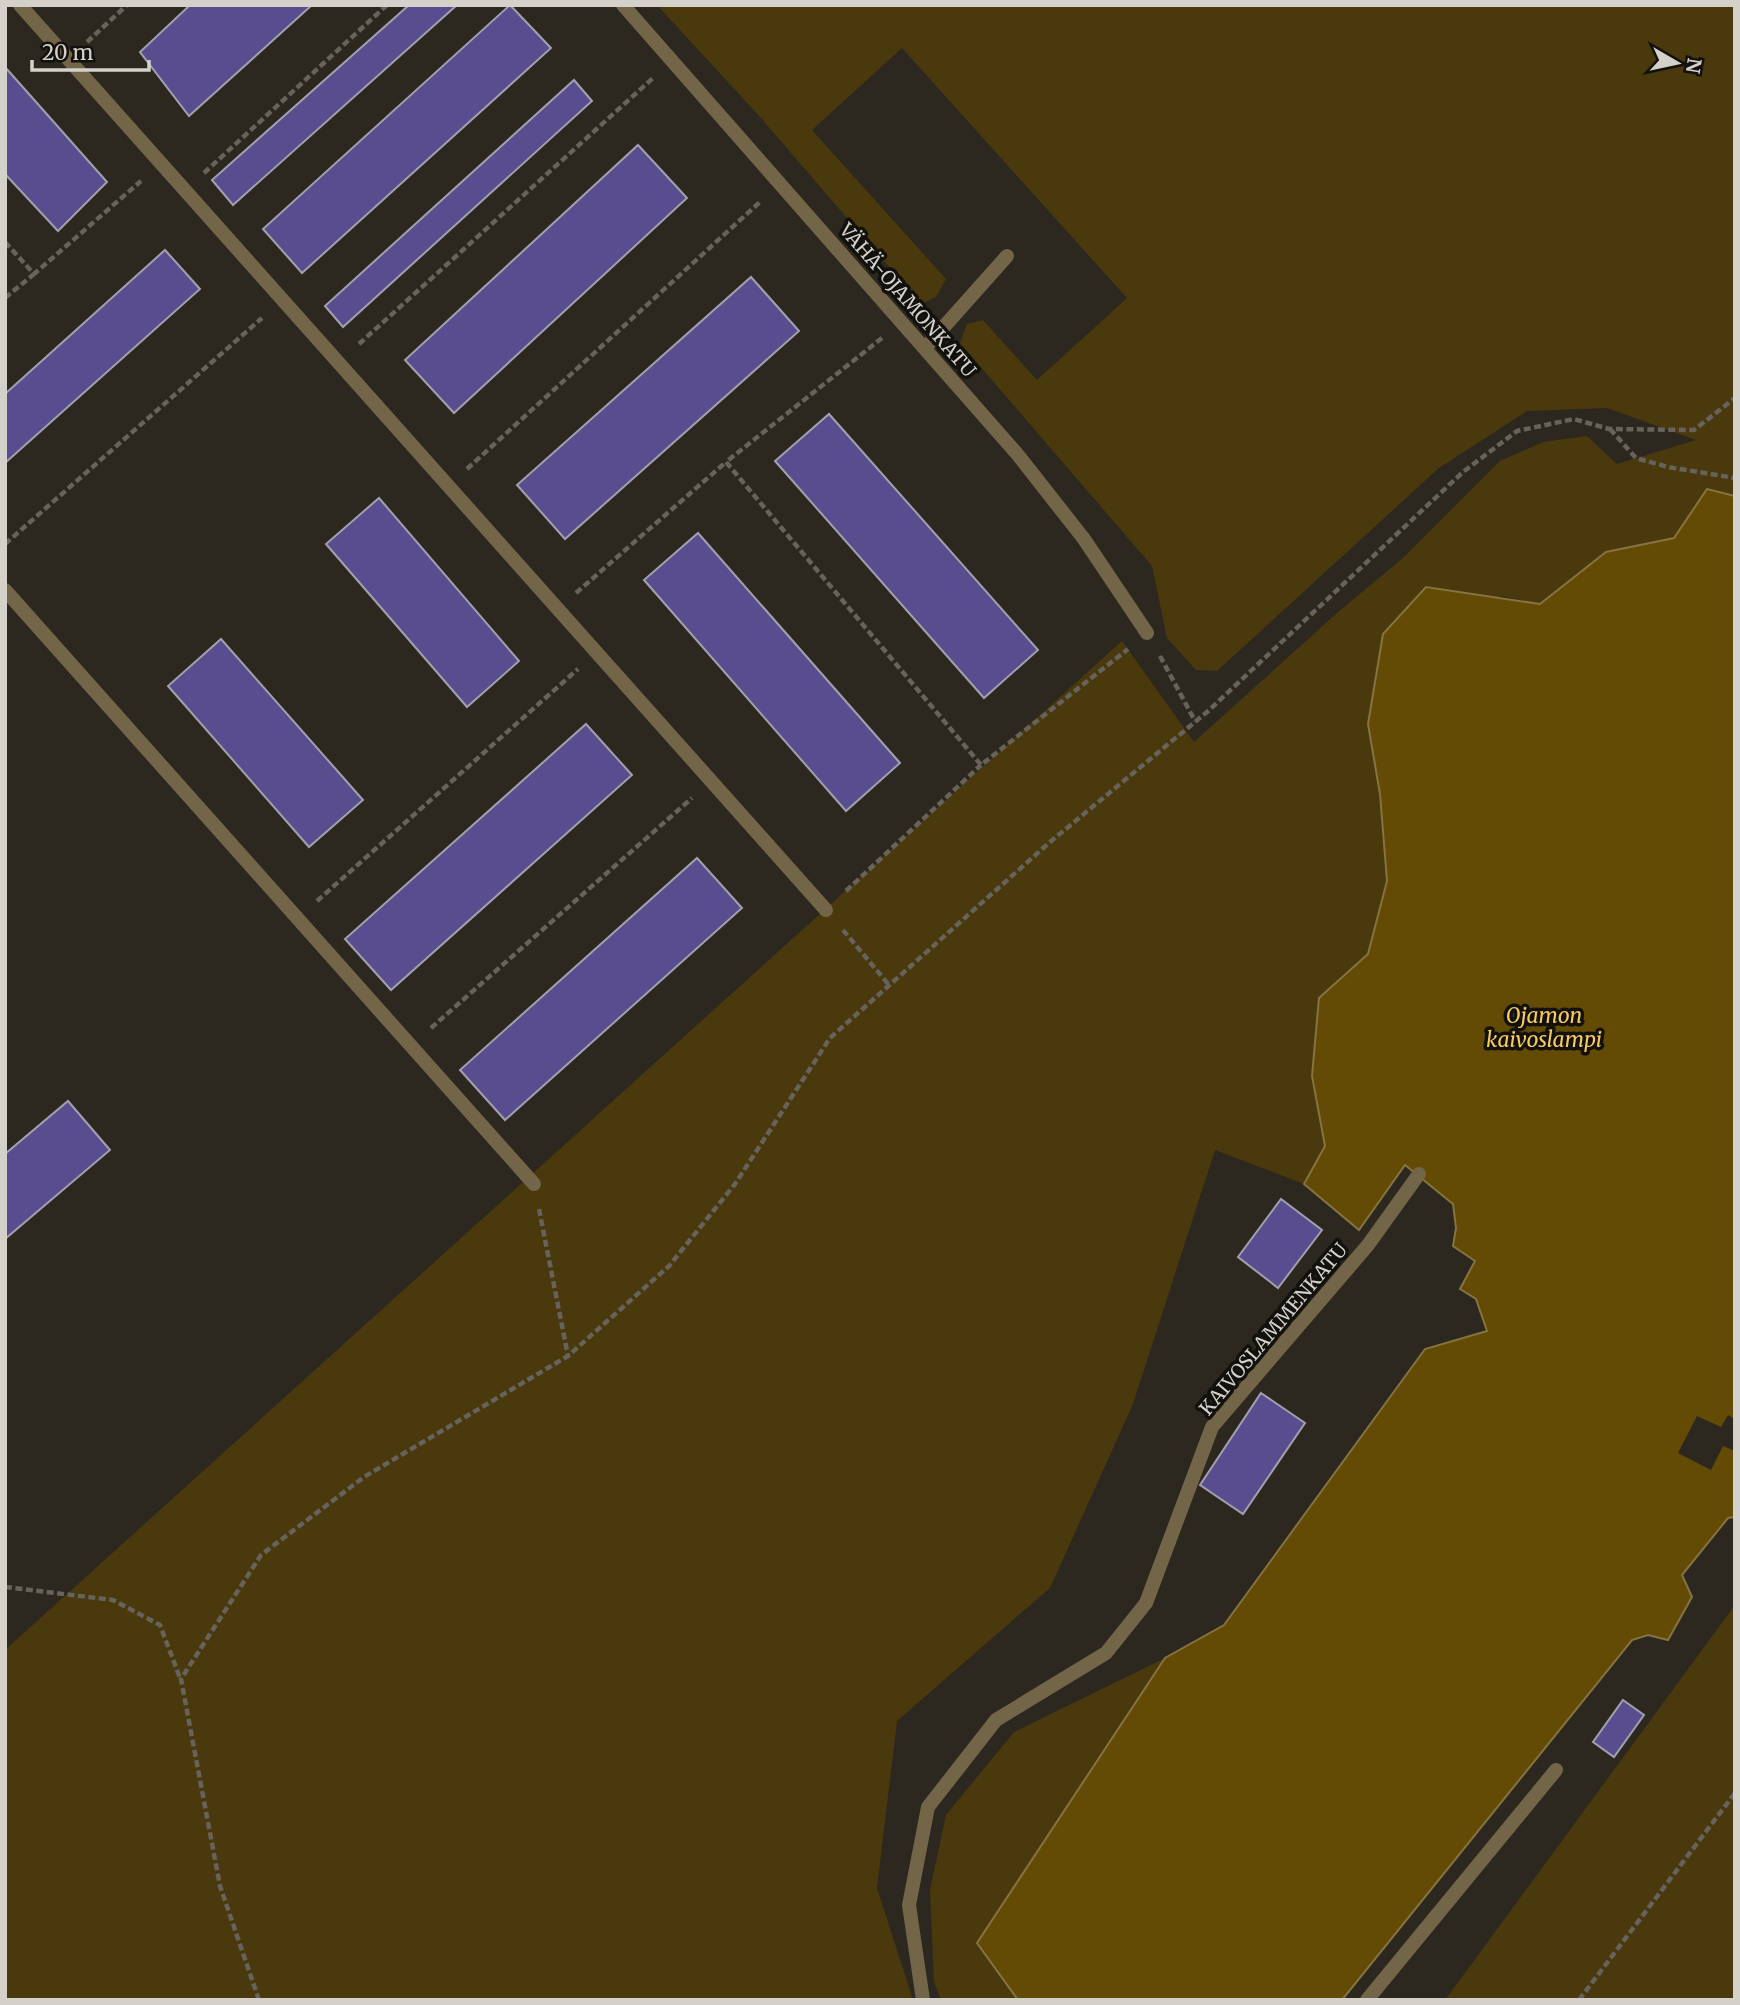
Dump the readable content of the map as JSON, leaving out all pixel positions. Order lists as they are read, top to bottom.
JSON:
{
  "streets": {
    "street": ["VÄHÄ-OJAMONKATU", "KAIVOSLAMMENKATU"]
  },
  "water": ["Ojamon kaivoslampi"],
  "scale_bar": "20 m",
  "north": "right"
}
